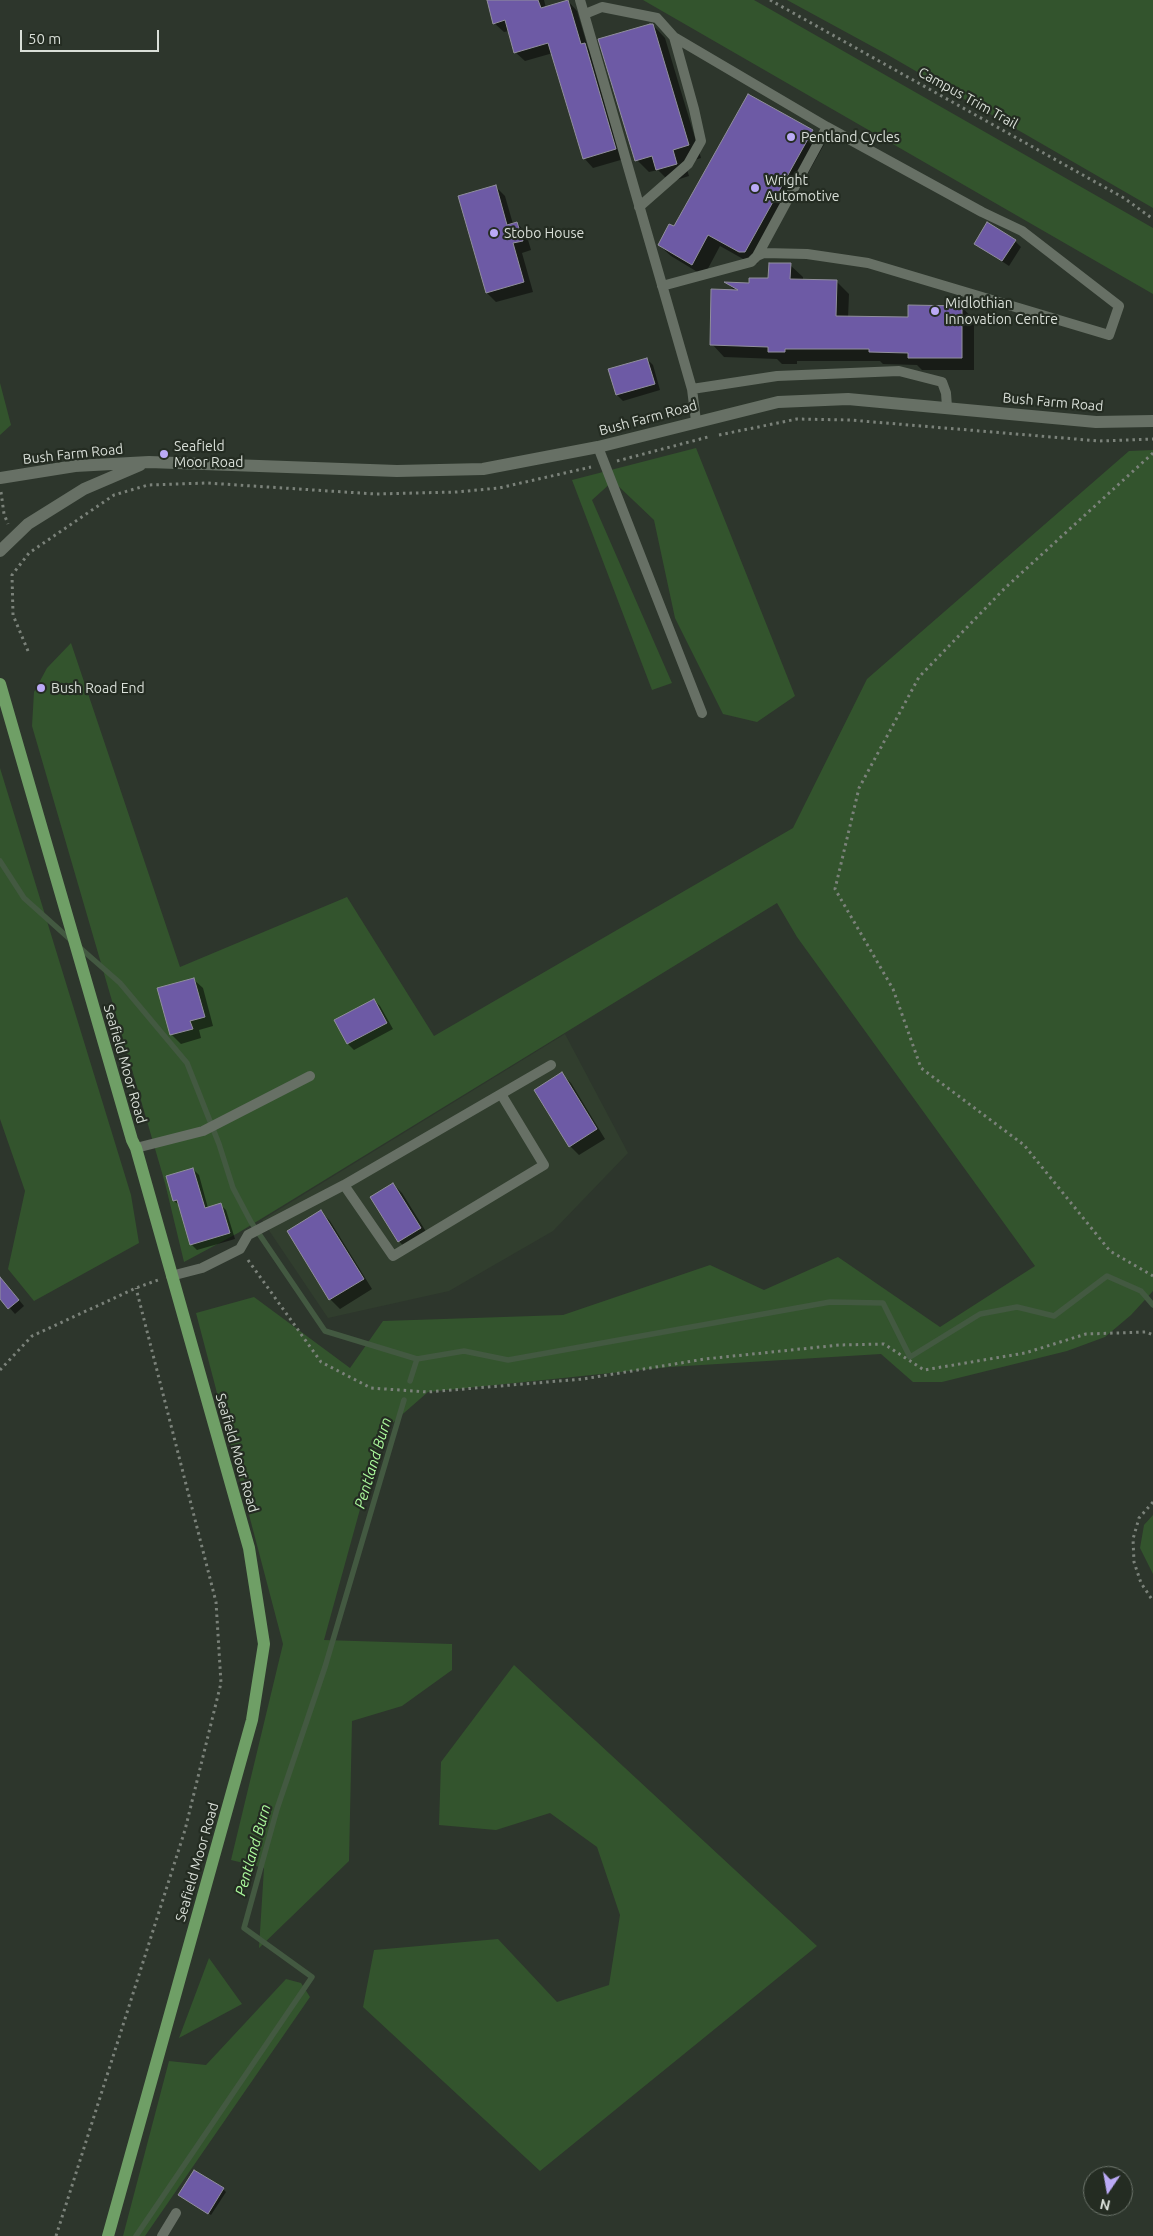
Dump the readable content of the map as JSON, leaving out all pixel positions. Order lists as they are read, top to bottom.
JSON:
{
  "streets": {
    "main road": ["Seafield Moor Road"],
    "street": ["Bush Farm Road"],
    "path": ["Campus Trim Trail"]
  },
  "water": ["Pentland Burn"],
  "places": [
    "Pentland Cycles",
    "Wright Automotive",
    "Stobo House",
    "Midlothian Innovation Centre",
    "Seafield Moor Road",
    "Bush Road End"
  ],
  "scale_bar": "50 m",
  "north": "bottom"
}
